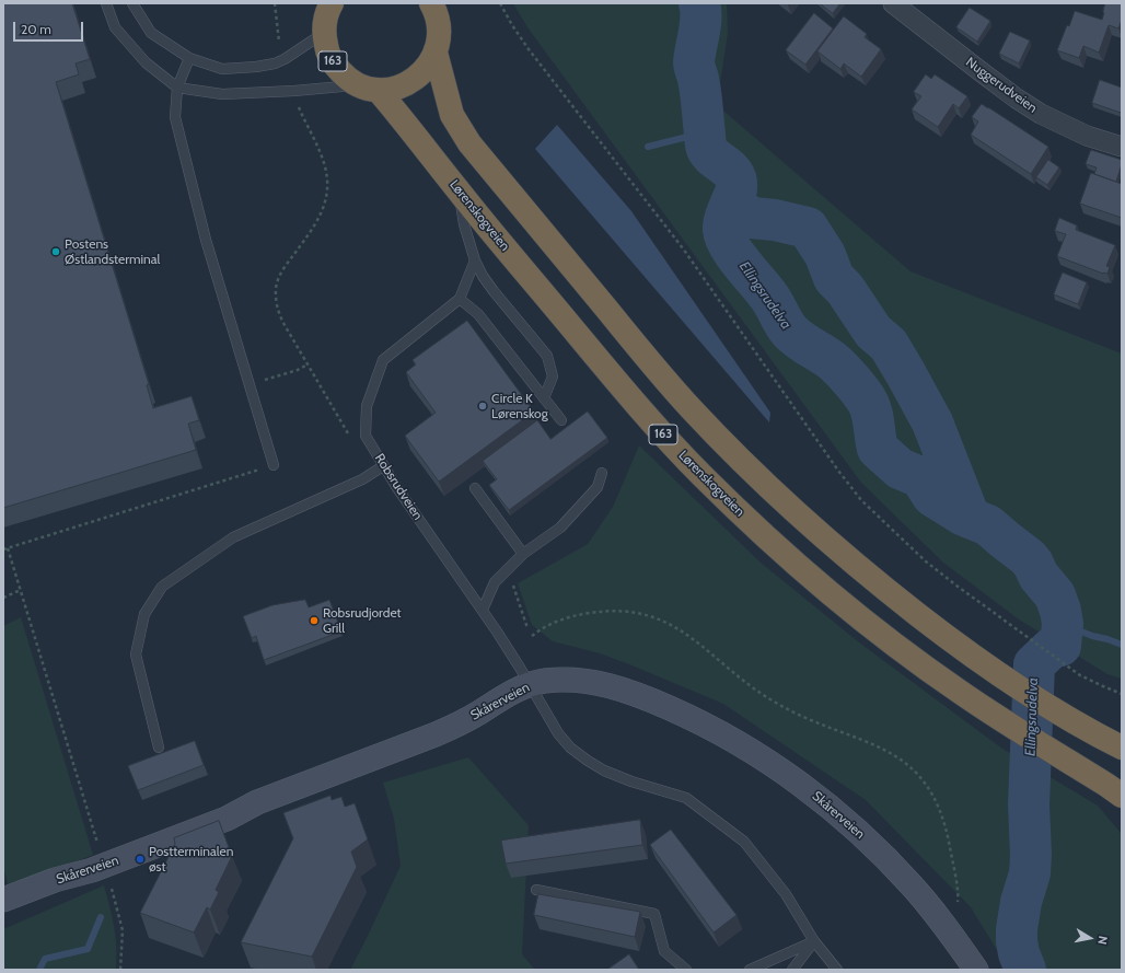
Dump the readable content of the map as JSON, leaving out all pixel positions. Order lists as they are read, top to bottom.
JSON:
{
  "streets": {
    "highway": ["163", "Lørenskogveien"],
    "street": ["Nuggerudveien", "Skårerveien"],
    "lane": ["Robsrudveien"]
  },
  "crossings": [
    ["163", "Lørenskogveien"],
    ["Robsrudveien", "Skårerveien"]
  ],
  "water": ["Ellingsrudelva"],
  "places": [
    "Postens Østlandsterminal",
    "Circle K Lørenskog",
    "Robsrudjordet Grill",
    "Postterminalen øst"
  ],
  "scale_bar": "20 m",
  "north": "right"
}
